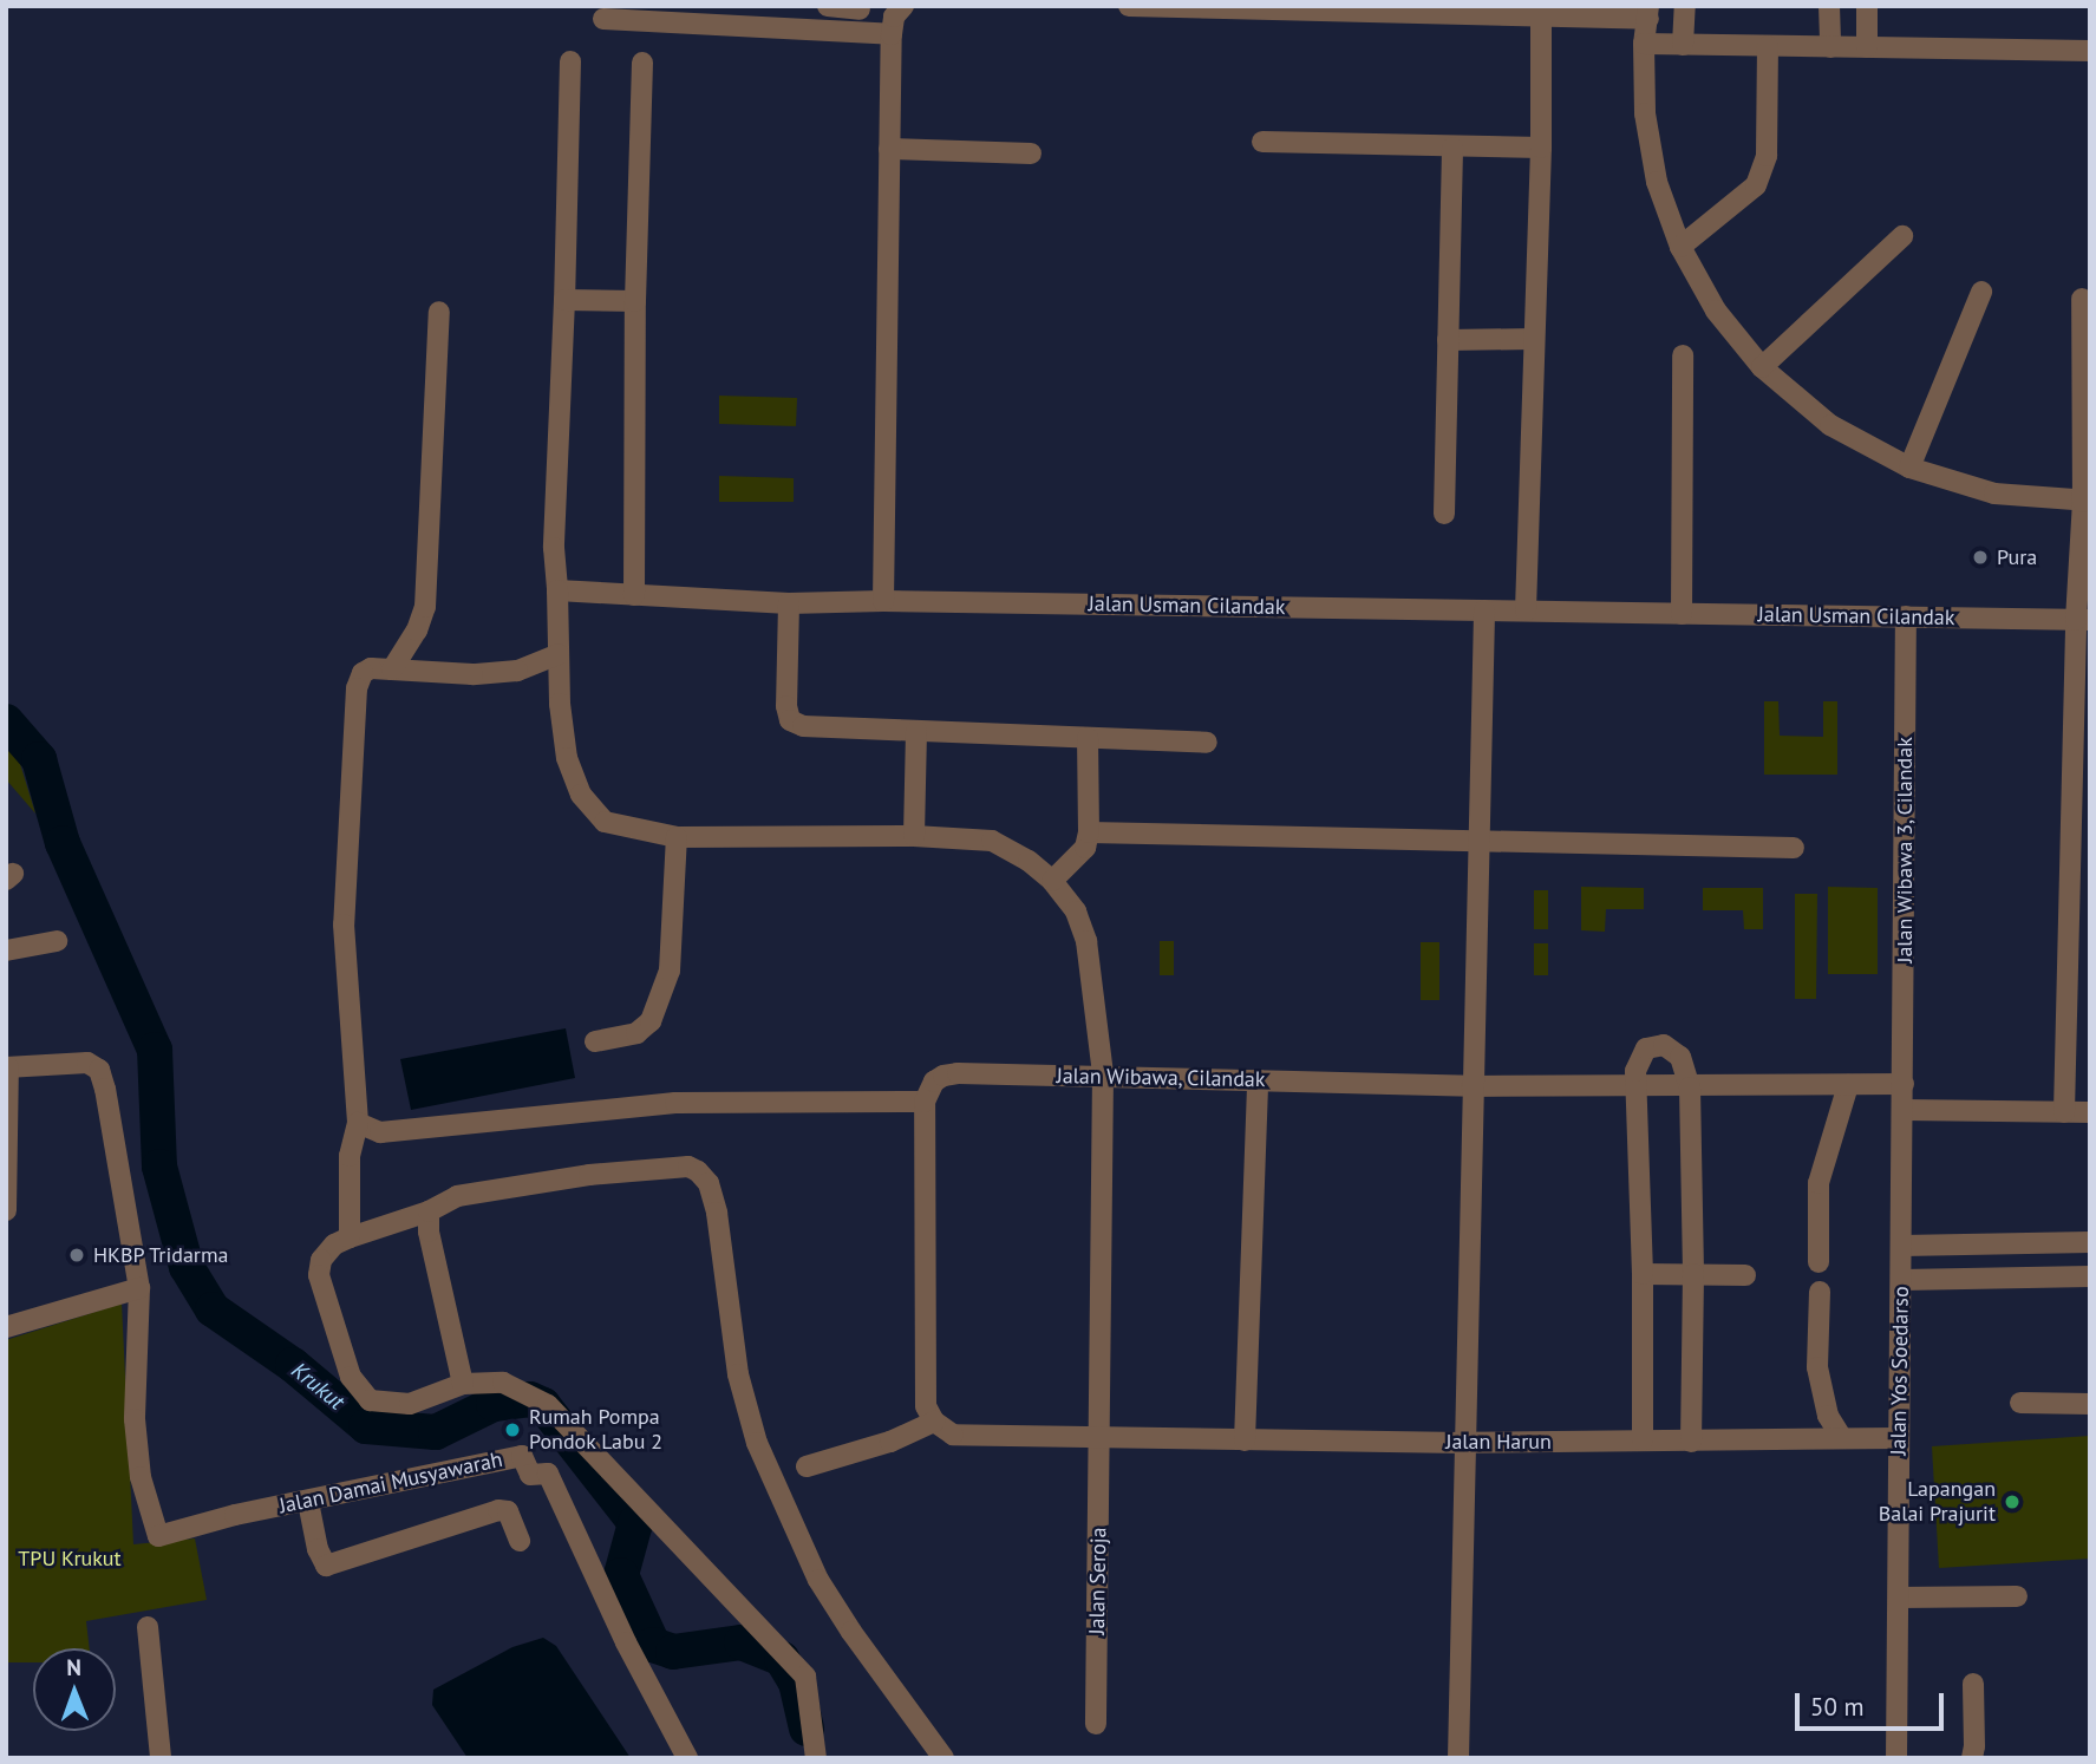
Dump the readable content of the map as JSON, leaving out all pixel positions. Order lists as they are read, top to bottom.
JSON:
{
  "streets": {
    "street": [
      "Jalan Usman Cilandak",
      "Jalan Wibawa 3, Cilandak",
      "Jalan Wibawa, Cilandak",
      "Jalan Yos Soedarso",
      "Jalan Harun",
      "Jalan Damai Musyawarah",
      "Jalan Seroja"
    ]
  },
  "crossings": [
    ["Jalan Usman Cilandak", "Jalan Wibawa 3, Cilandak"],
    ["Jalan Usman Cilandak", "Jalan Seroja"],
    ["Jalan Wibawa 3, Cilandak", "Jalan Wibawa, Cilandak"],
    ["Jalan Wibawa 3, Cilandak", "Jalan Yos Soedarso"],
    ["Jalan Wibawa, Cilandak", "Jalan Yos Soedarso"],
    ["Jalan Wibawa, Cilandak", "Jalan Seroja"],
    ["Jalan Yos Soedarso", "Jalan Harun"],
    ["Jalan Harun", "Jalan Seroja"]
  ],
  "water": ["Krukut"],
  "parks": ["TPU Krukut"],
  "places": [
    "Pura",
    "HKBP Tridarma",
    "Rumah Pompa Pondok Labu 2",
    "Lapangan Balai Prajurit"
  ],
  "scale_bar": "50 m",
  "north": "top"
}
